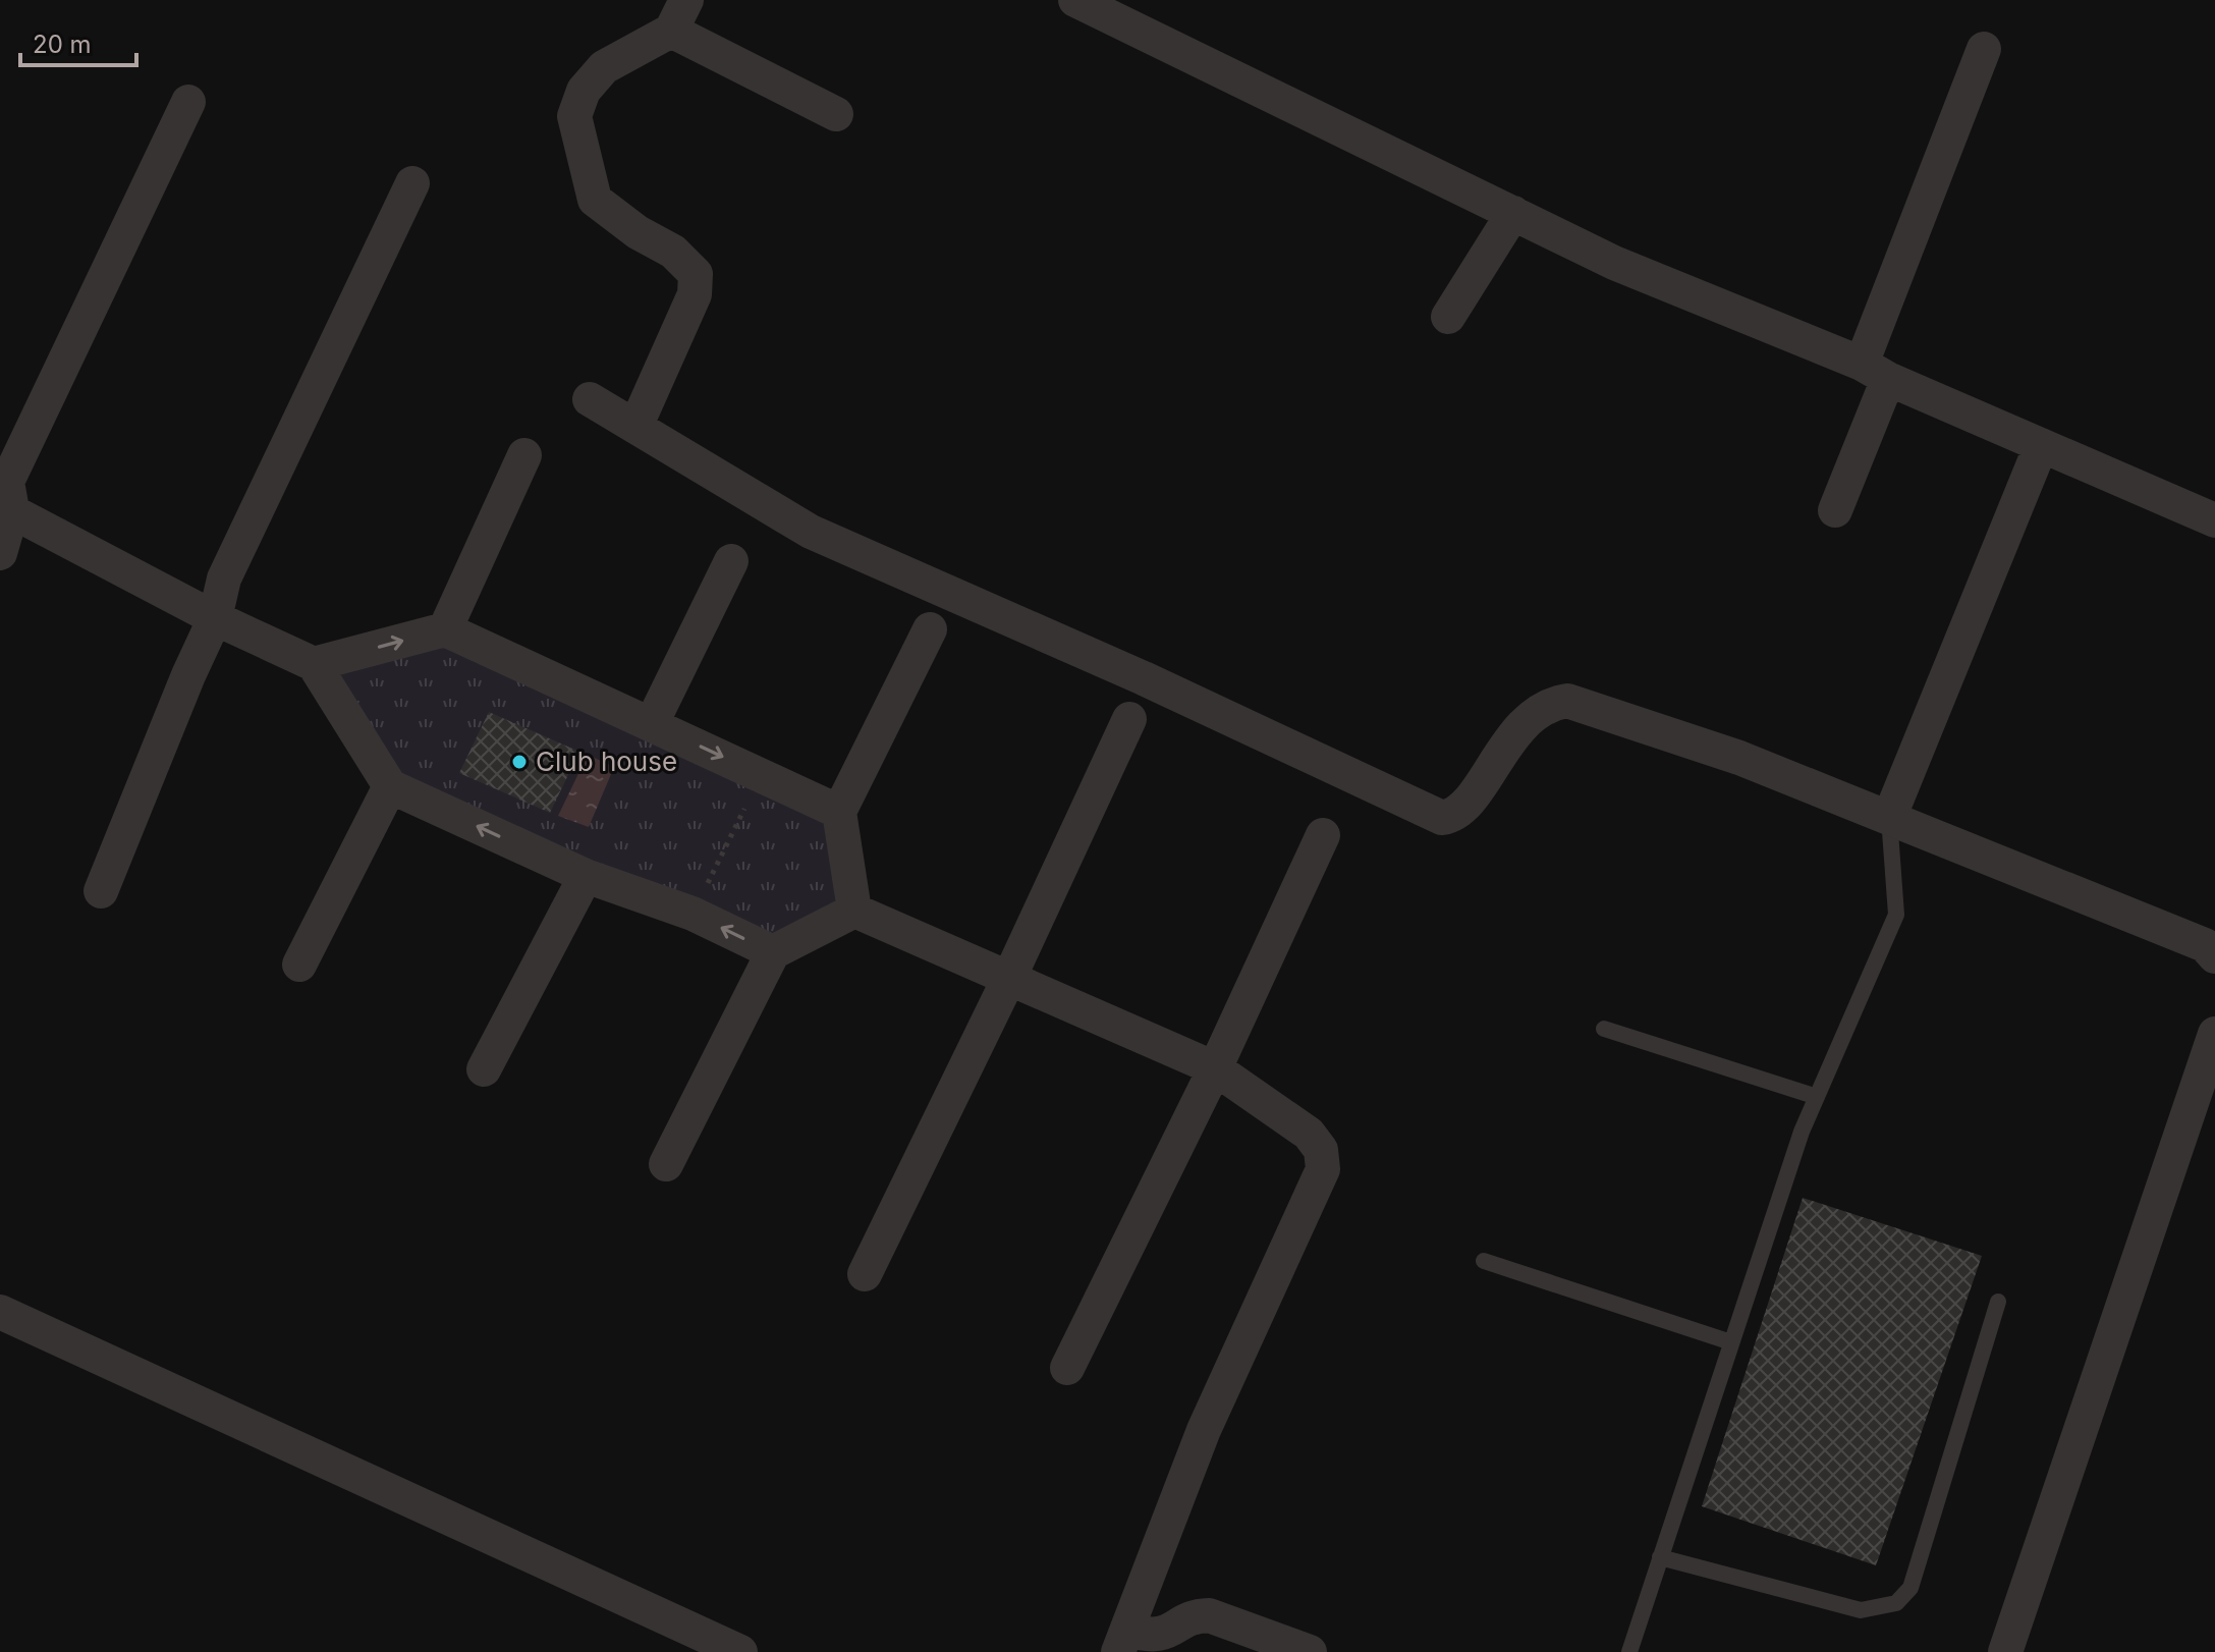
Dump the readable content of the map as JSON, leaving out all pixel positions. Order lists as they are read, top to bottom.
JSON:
{
  "places": ["Club house"],
  "scale_bar": "20 m"
}
